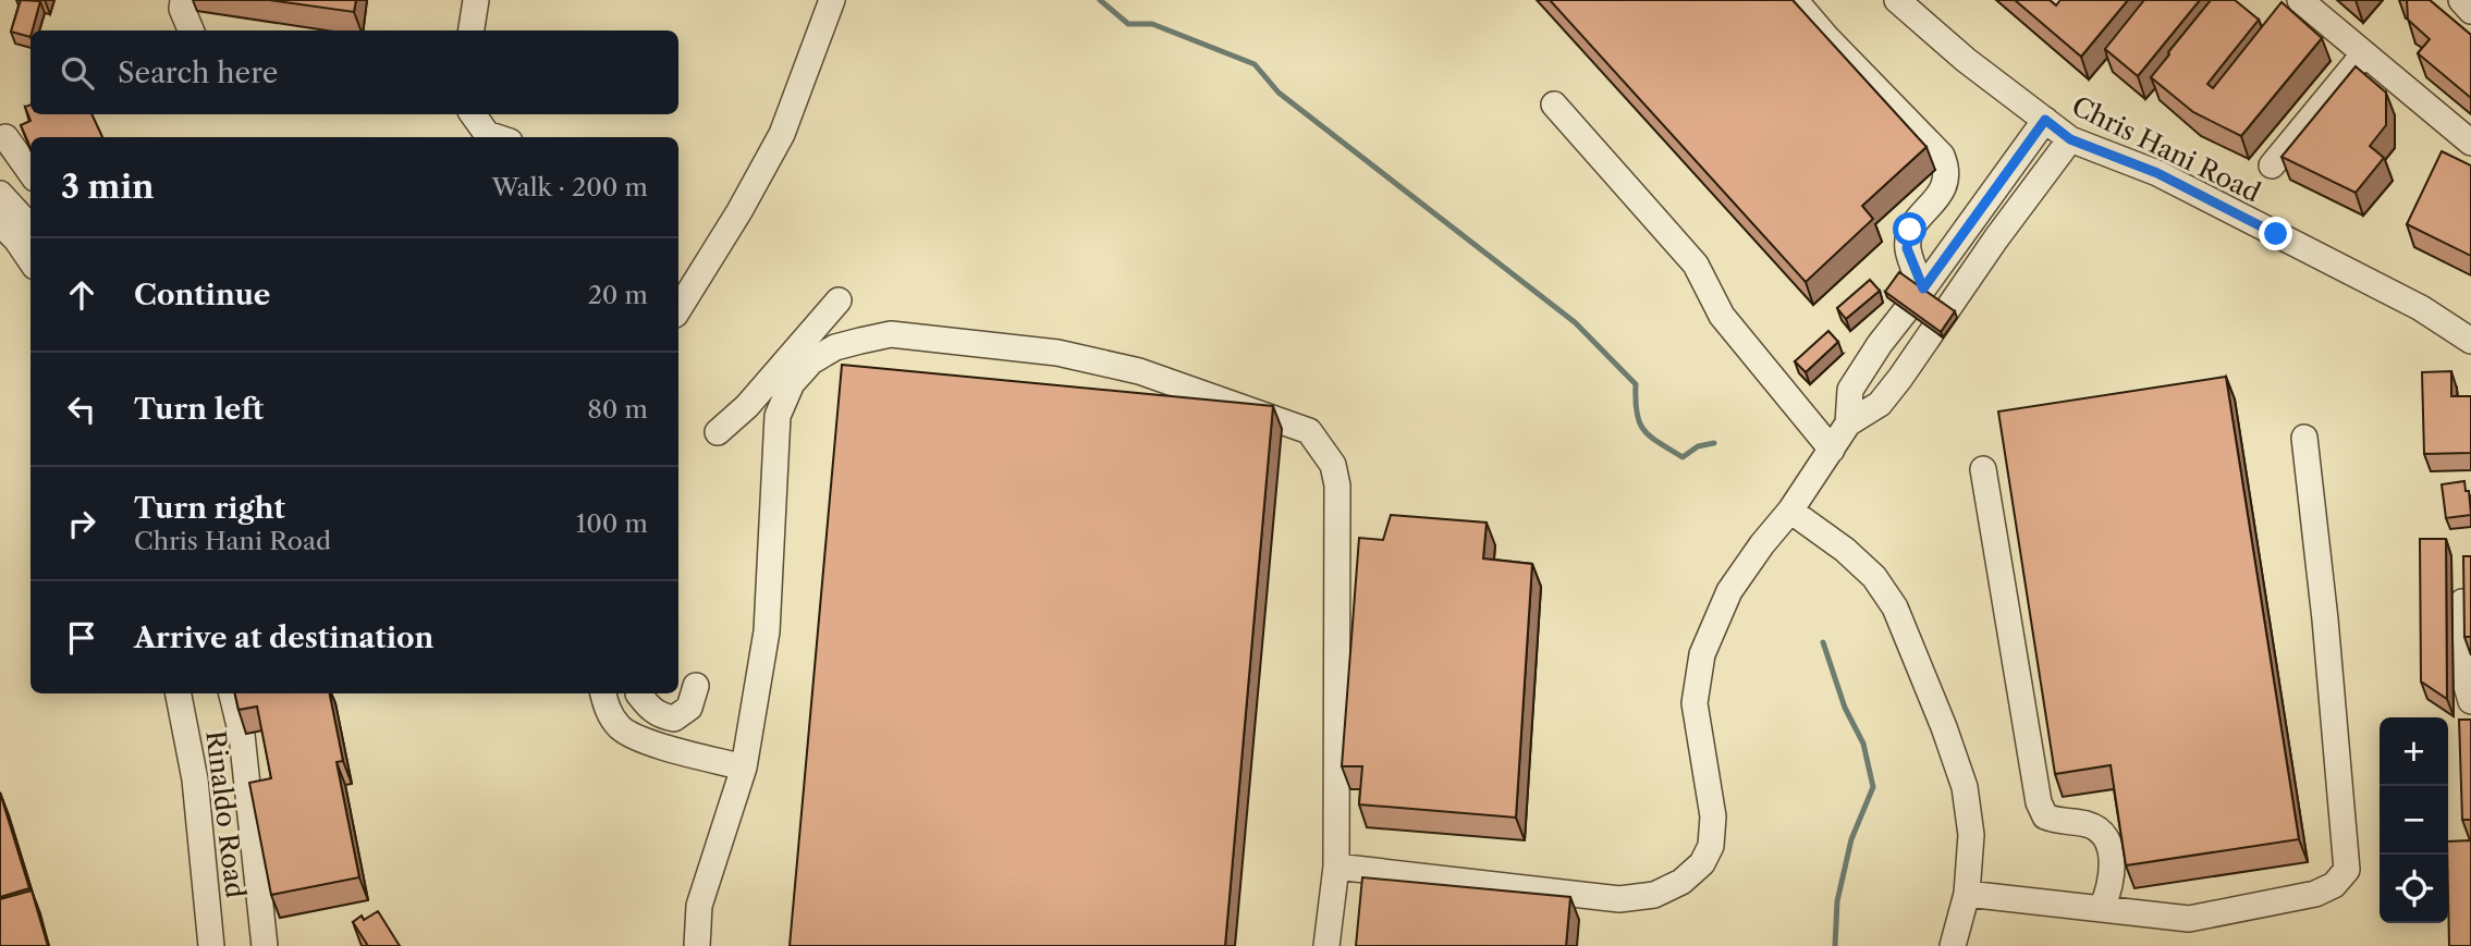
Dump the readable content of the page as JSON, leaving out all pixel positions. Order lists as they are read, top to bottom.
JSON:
{
  "streets": {
    "street": ["Chris Hani Road", "Rinaldo Road"]
  },
  "page": {
    "search": "Search here",
    "heading": ["3 min", "Walk · 200 m"],
    "list": [
      ["Continue", "20 m"],
      ["Turn left", "80 m"],
      ["Turn right", "Chris Hani Road", "100 m"],
      "Arrive at destination"
    ],
    "map_buttons": ["+", "−"]
  }
}
